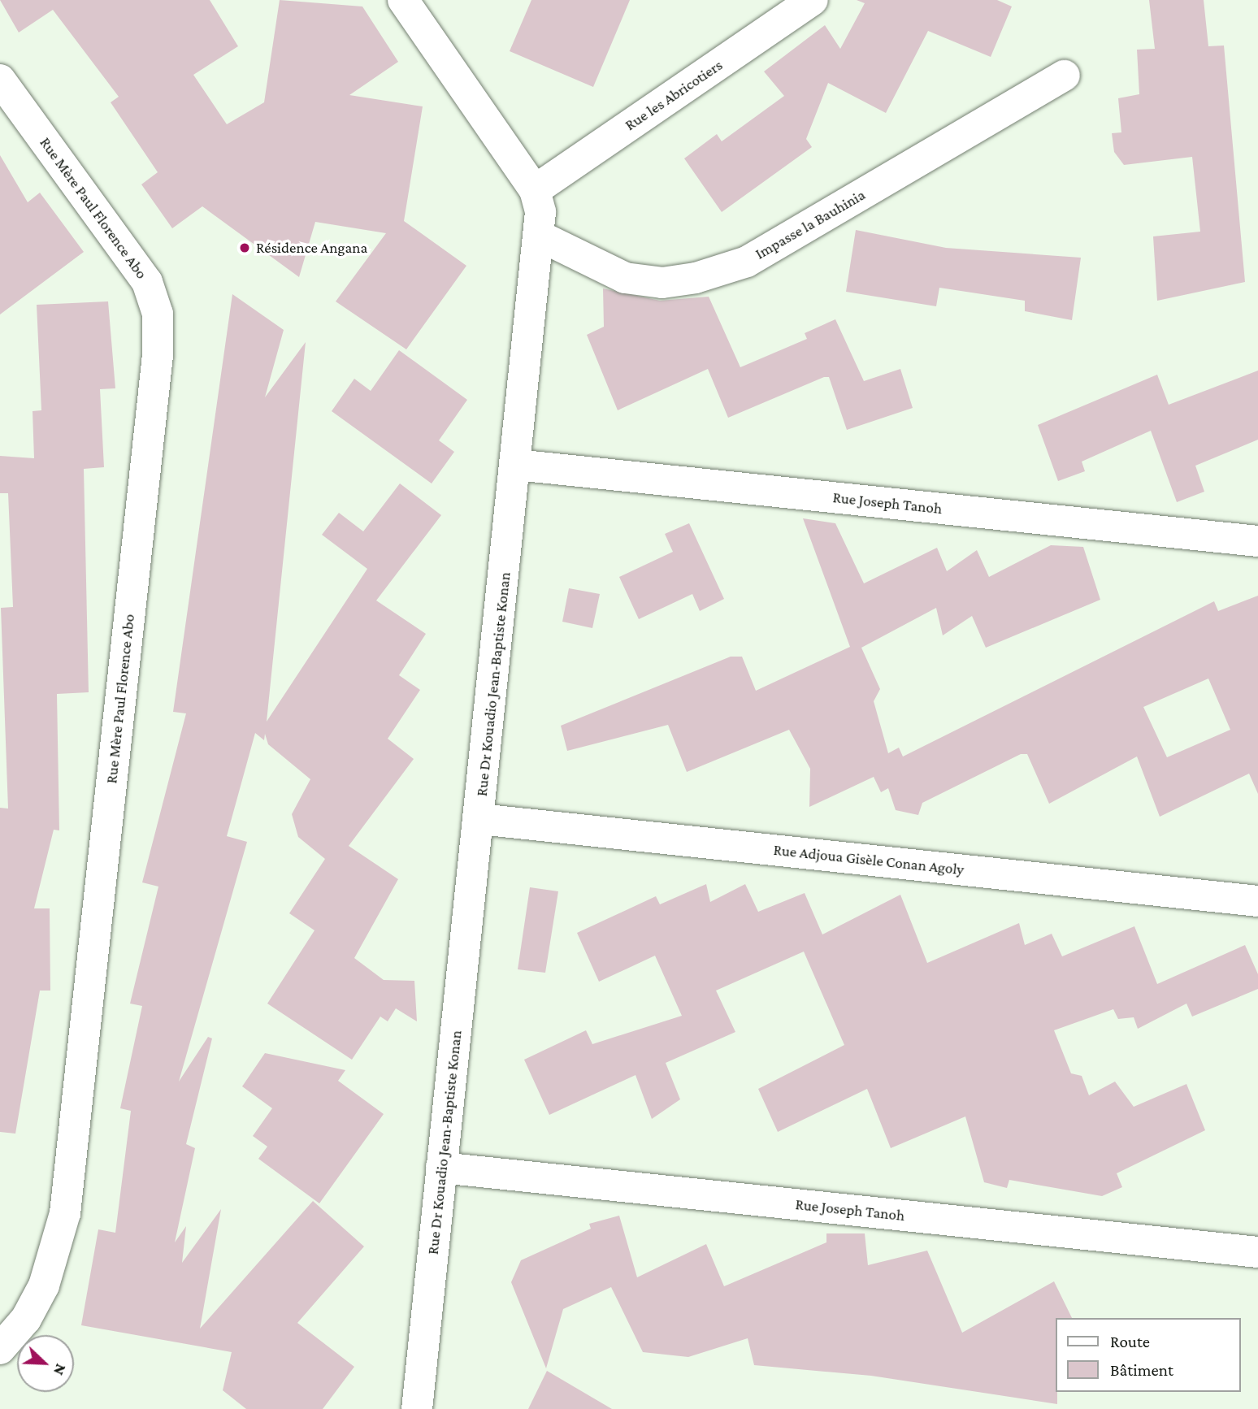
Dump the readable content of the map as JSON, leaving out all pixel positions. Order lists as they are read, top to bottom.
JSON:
{
  "streets": {
    "street": [
      "Rue les Abricotiers",
      "Rue Mère Paul Florence Abo",
      "Impasse la Bauhinia",
      "Rue Joseph Tanoh",
      "Rue Dr Kouadio Jean-Baptiste Konan",
      "Rue Adjoua Gisèle Conan Agoly"
    ]
  },
  "crossings": [
    ["Rue les Abricotiers", "Rue Dr Kouadio Jean-Baptiste Konan"],
    ["Impasse la Bauhinia", "Rue Dr Kouadio Jean-Baptiste Konan"],
    ["Rue Joseph Tanoh", "Rue Dr Kouadio Jean-Baptiste Konan"],
    ["Rue Dr Kouadio Jean-Baptiste Konan", "Rue Adjoua Gisèle Conan Agoly"]
  ],
  "places": ["Résidence Angana"],
  "legend": ["Route", "Bâtiment"],
  "north": "bottom right"
}
